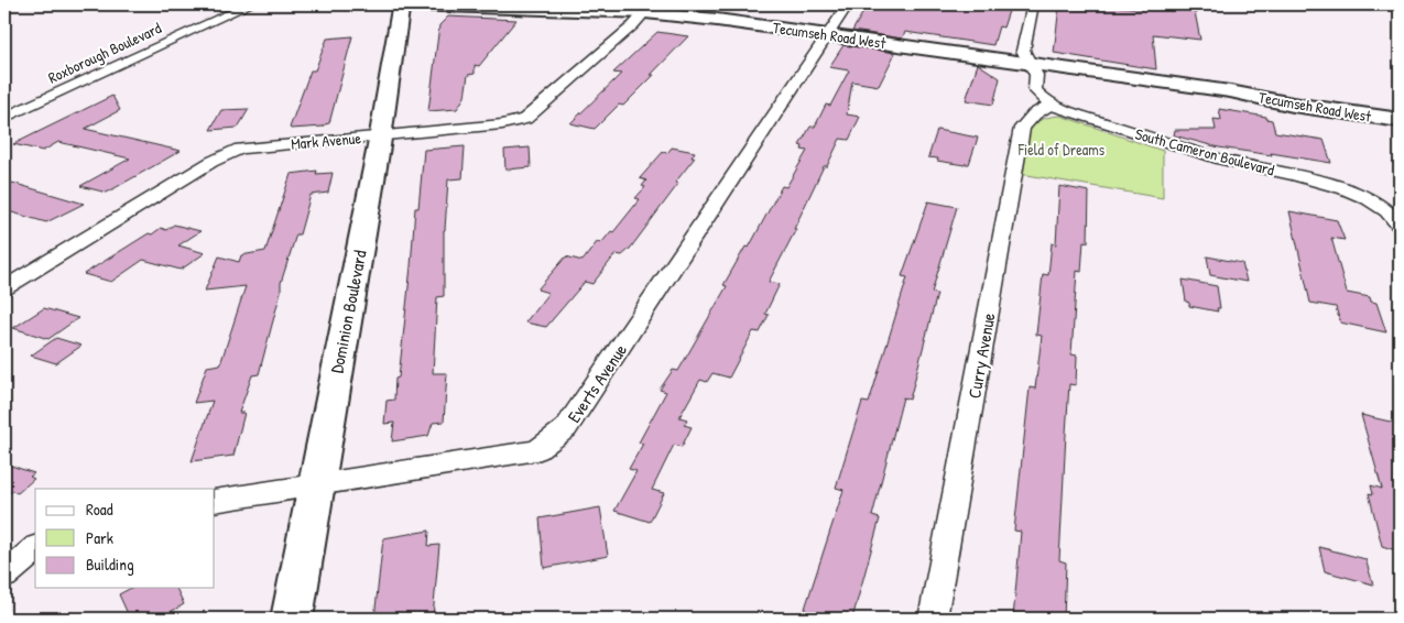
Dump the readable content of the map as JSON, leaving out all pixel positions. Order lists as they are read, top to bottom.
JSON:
{
  "streets": {
    "main road": ["Tecumseh Road West", "Dominion Boulevard"],
    "street": [
      "Roxborough Boulevard",
      "Mark Avenue",
      "South Cameron Boulevard",
      "Curry Avenue",
      "Everts Avenue"
    ]
  },
  "crossings": [
    ["Tecumseh Road West", "Mark Avenue"],
    ["Tecumseh Road West", "Dominion Boulevard"],
    ["Tecumseh Road West", "Everts Avenue"],
    ["Mark Avenue", "Dominion Boulevard"],
    ["South Cameron Boulevard", "Curry Avenue"],
    ["Dominion Boulevard", "Everts Avenue"]
  ],
  "parks": ["Field of Dreams"],
  "legend": ["Road", "Park", "Building"]
}
